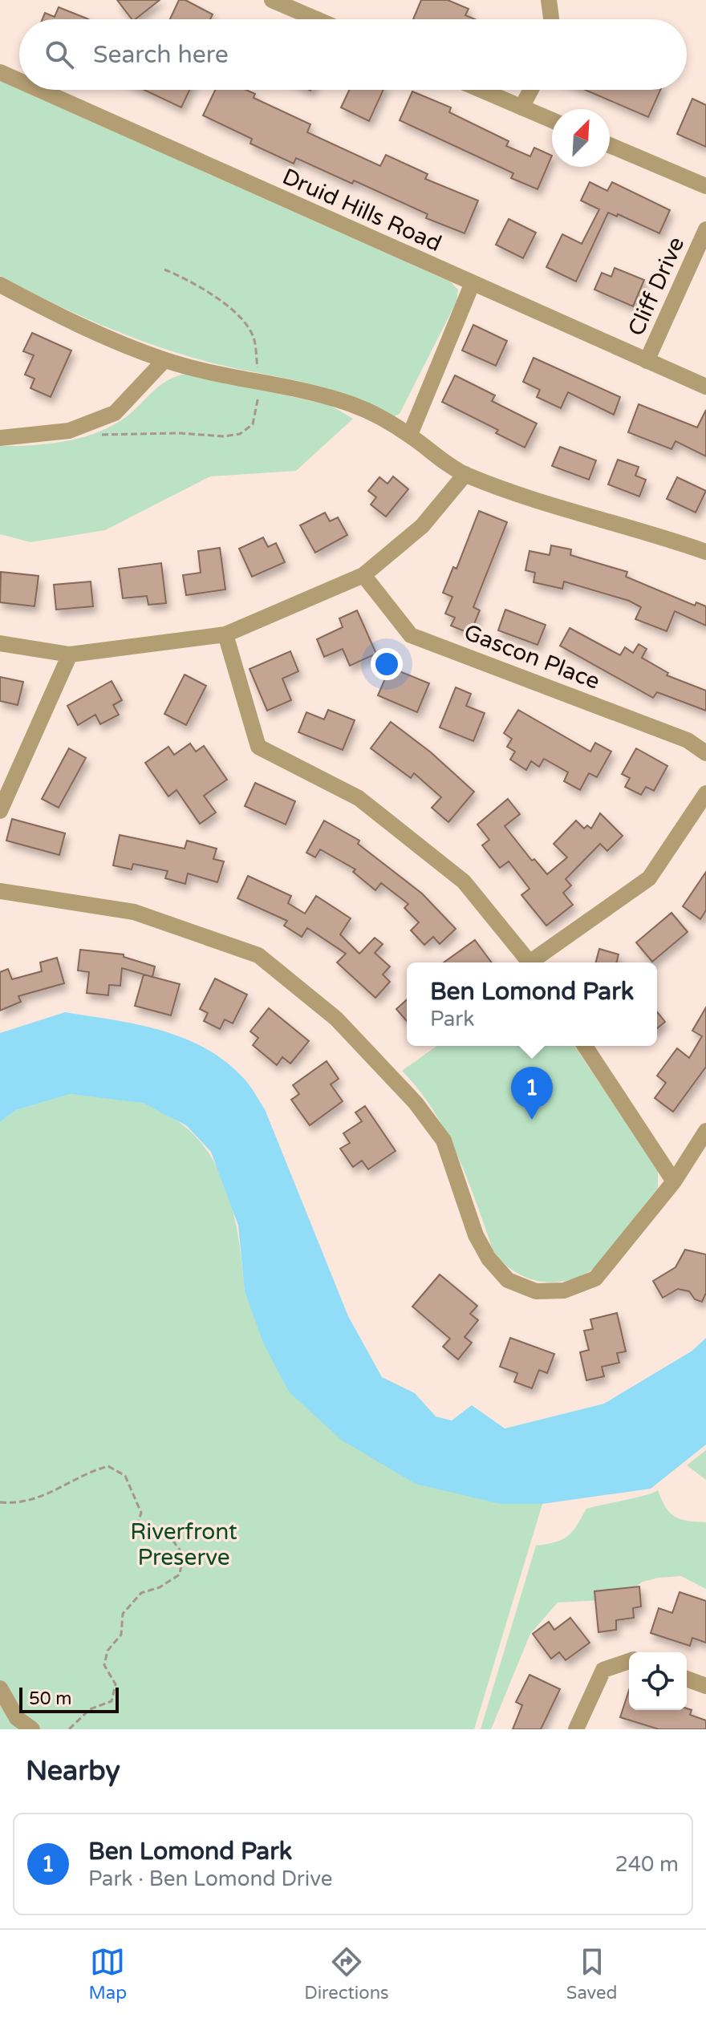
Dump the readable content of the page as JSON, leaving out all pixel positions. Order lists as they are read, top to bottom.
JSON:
{
  "streets": {
    "street": ["Druid Hills Road", "Cliff Drive", "Gascon Place"]
  },
  "crossings": [
    ["Druid Hills Road", "Cliff Drive"]
  ],
  "parks": ["Riverfront Preserve"],
  "scale_bar": "50 m",
  "north": "top right",
  "page": {
    "search": "Search here",
    "popup": ["Ben Lomond Park", "Park"],
    "pins": "1",
    "scale": "50 m",
    "heading": "Nearby",
    "list": [
      {
        "mark": "1",
        "name": "Ben Lomond Park",
        "note": "Park · Ben Lomond Drive",
        "value": "240 m"
      }
    ],
    "nav": ["Map", "Directions", "Saved"]
  }
}
